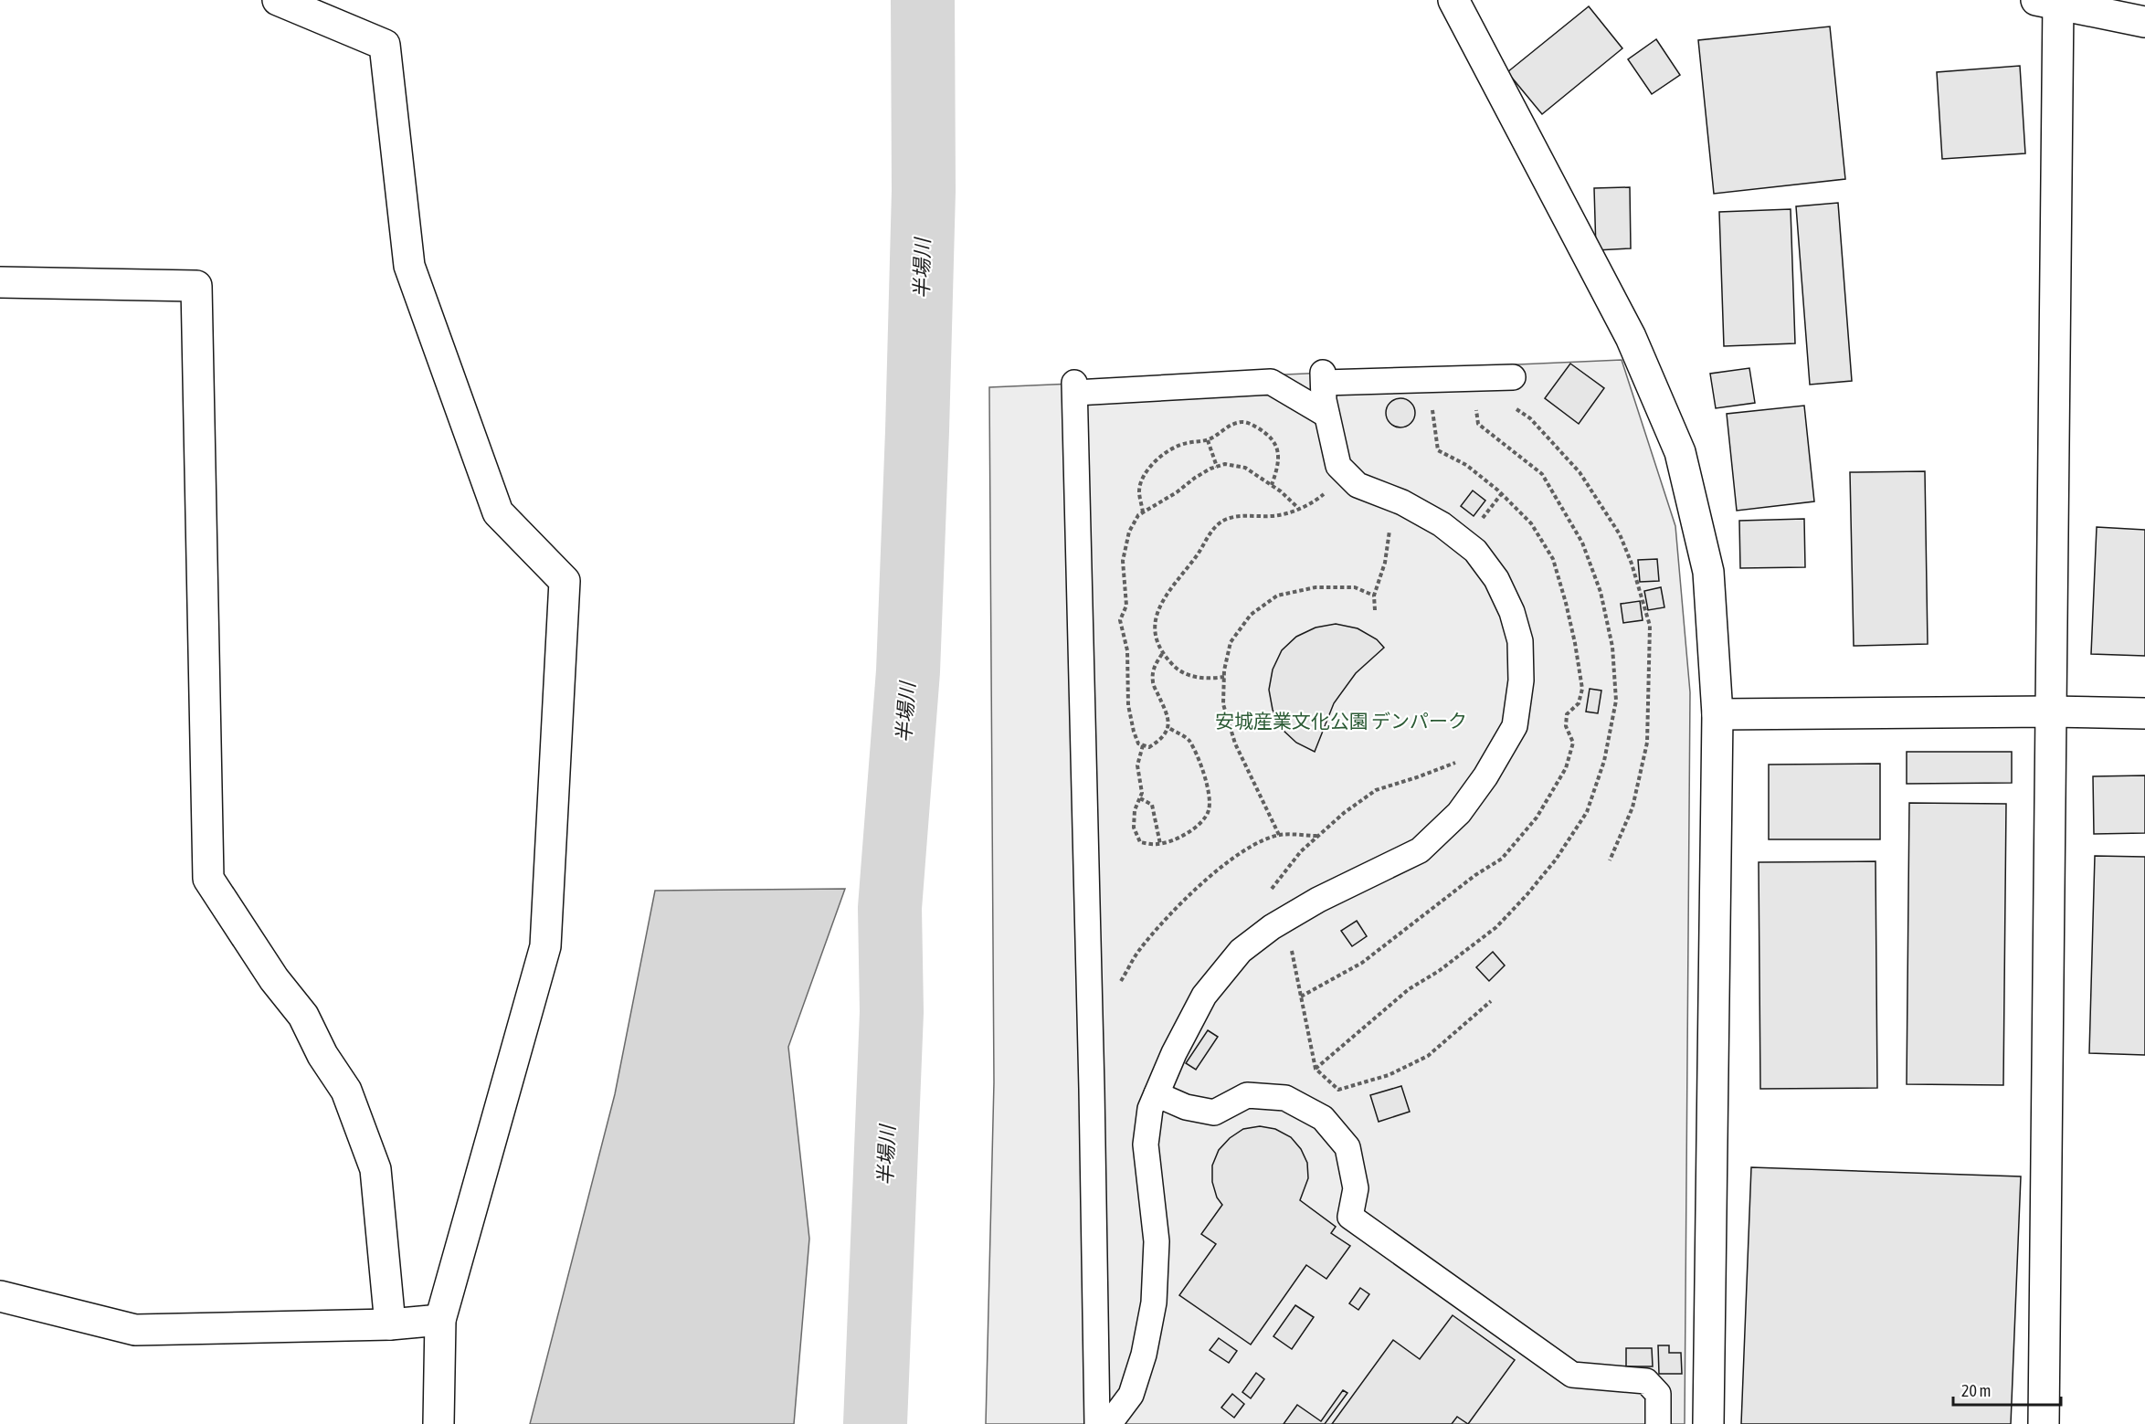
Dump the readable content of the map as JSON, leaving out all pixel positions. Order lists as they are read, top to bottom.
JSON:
{
  "water": ["半場川"],
  "parks": ["安城産業文化公園 デンパーク"],
  "scale_bar": "20 m"
}
